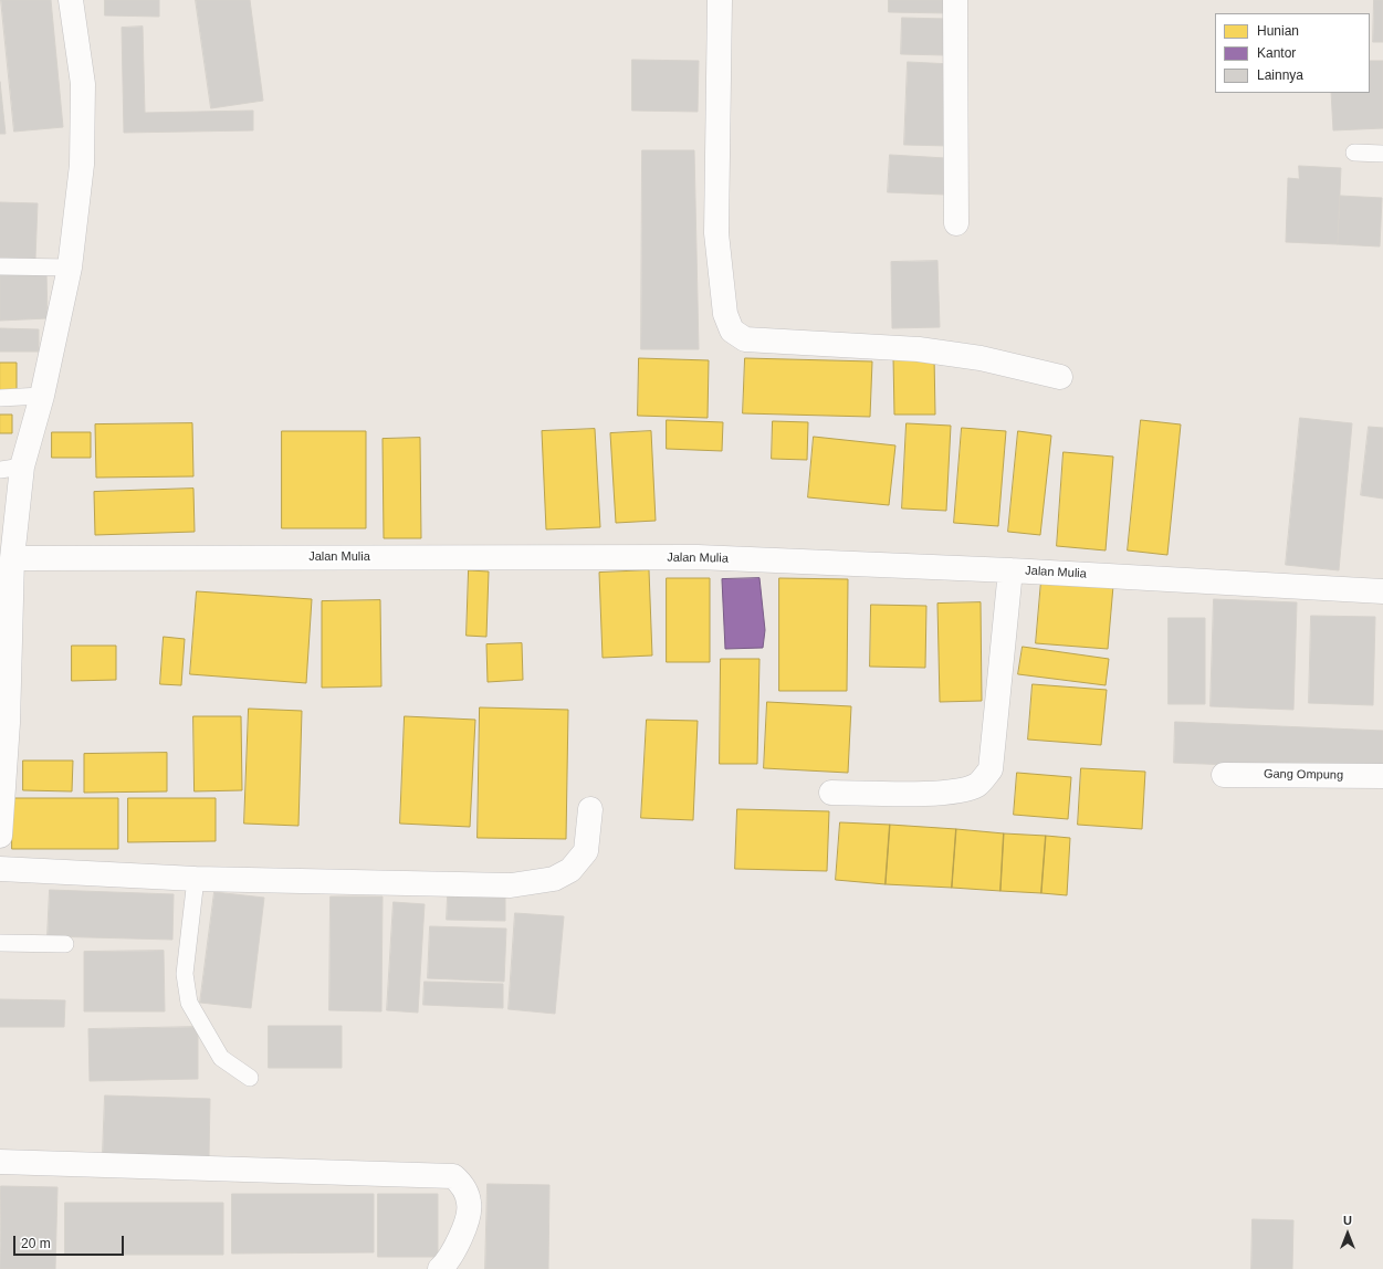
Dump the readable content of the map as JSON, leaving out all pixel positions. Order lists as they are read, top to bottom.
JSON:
{
  "streets": {
    "street": ["Jalan Mulia", "Gang Ompung"]
  },
  "legend": ["Hunian", "Kantor", "Lainnya"],
  "scale_bar": "20 m",
  "north": "top"
}
